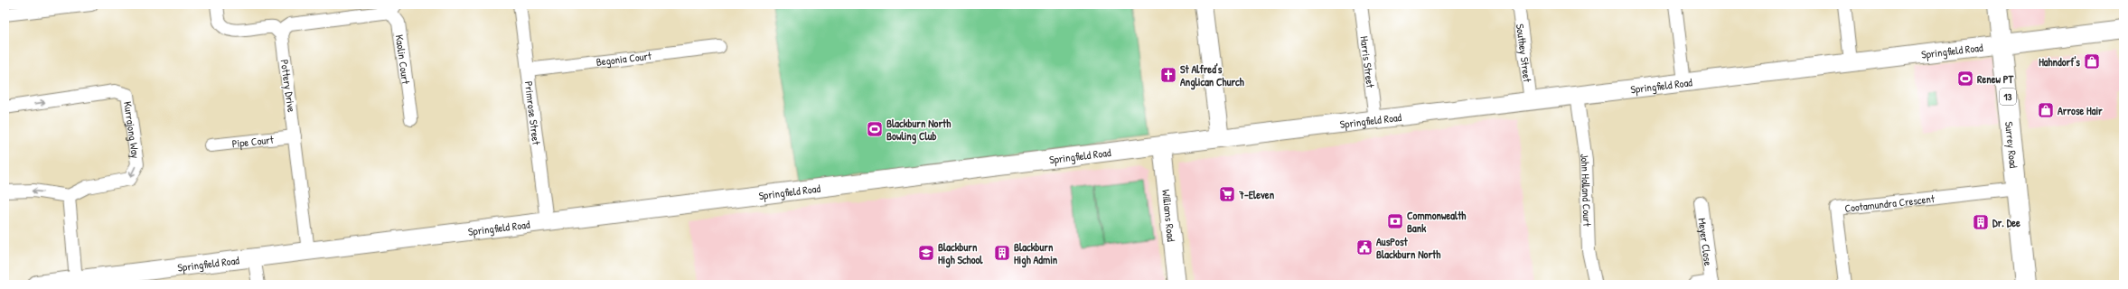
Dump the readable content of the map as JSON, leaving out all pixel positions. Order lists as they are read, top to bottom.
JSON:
{
  "streets": {
    "main road": [
      "Springfield Road",
      "13",
      "Surrey Road",
      "Williams Road"
    ],
    "street": [
      "Southey Street",
      "Begonia Court",
      "Kaolin Court",
      "Harris Street",
      "Pottery Drive",
      "Primrose Street",
      "Kurrajong Way",
      "Pipe Court",
      "John Holland Court",
      "Cootamundra Crescent",
      "Meyer Close"
    ]
  },
  "crossings": [
    ["Springfield Road", "Southey Street"],
    ["Springfield Road", "Harris Street"],
    ["Springfield Road", "Pottery Drive"],
    ["Springfield Road", "Primrose Street"],
    ["Springfield Road", "Surrey Road"],
    ["Springfield Road", "John Holland Court"],
    ["Springfield Road", "Williams Road"],
    ["Begonia Court", "Primrose Street"],
    ["Pottery Drive", "Pipe Court"],
    ["Surrey Road", "Cootamundra Crescent"]
  ],
  "places": {
    "shop": ["Hahndorf's", "Arrose Hair"],
    "church": ["St Alfred's Anglican Church"],
    "sports": ["Renew PT", "Blackburn North Bowling Club"],
    "supermarket": ["7-Eleven"],
    "bank": ["Commonwealth Bank"],
    "building": ["Dr. Dee", "Blackburn High Admin"],
    "public building": ["AusPost Blackburn North"],
    "school or university": ["Blackburn High School"]
  }
}
